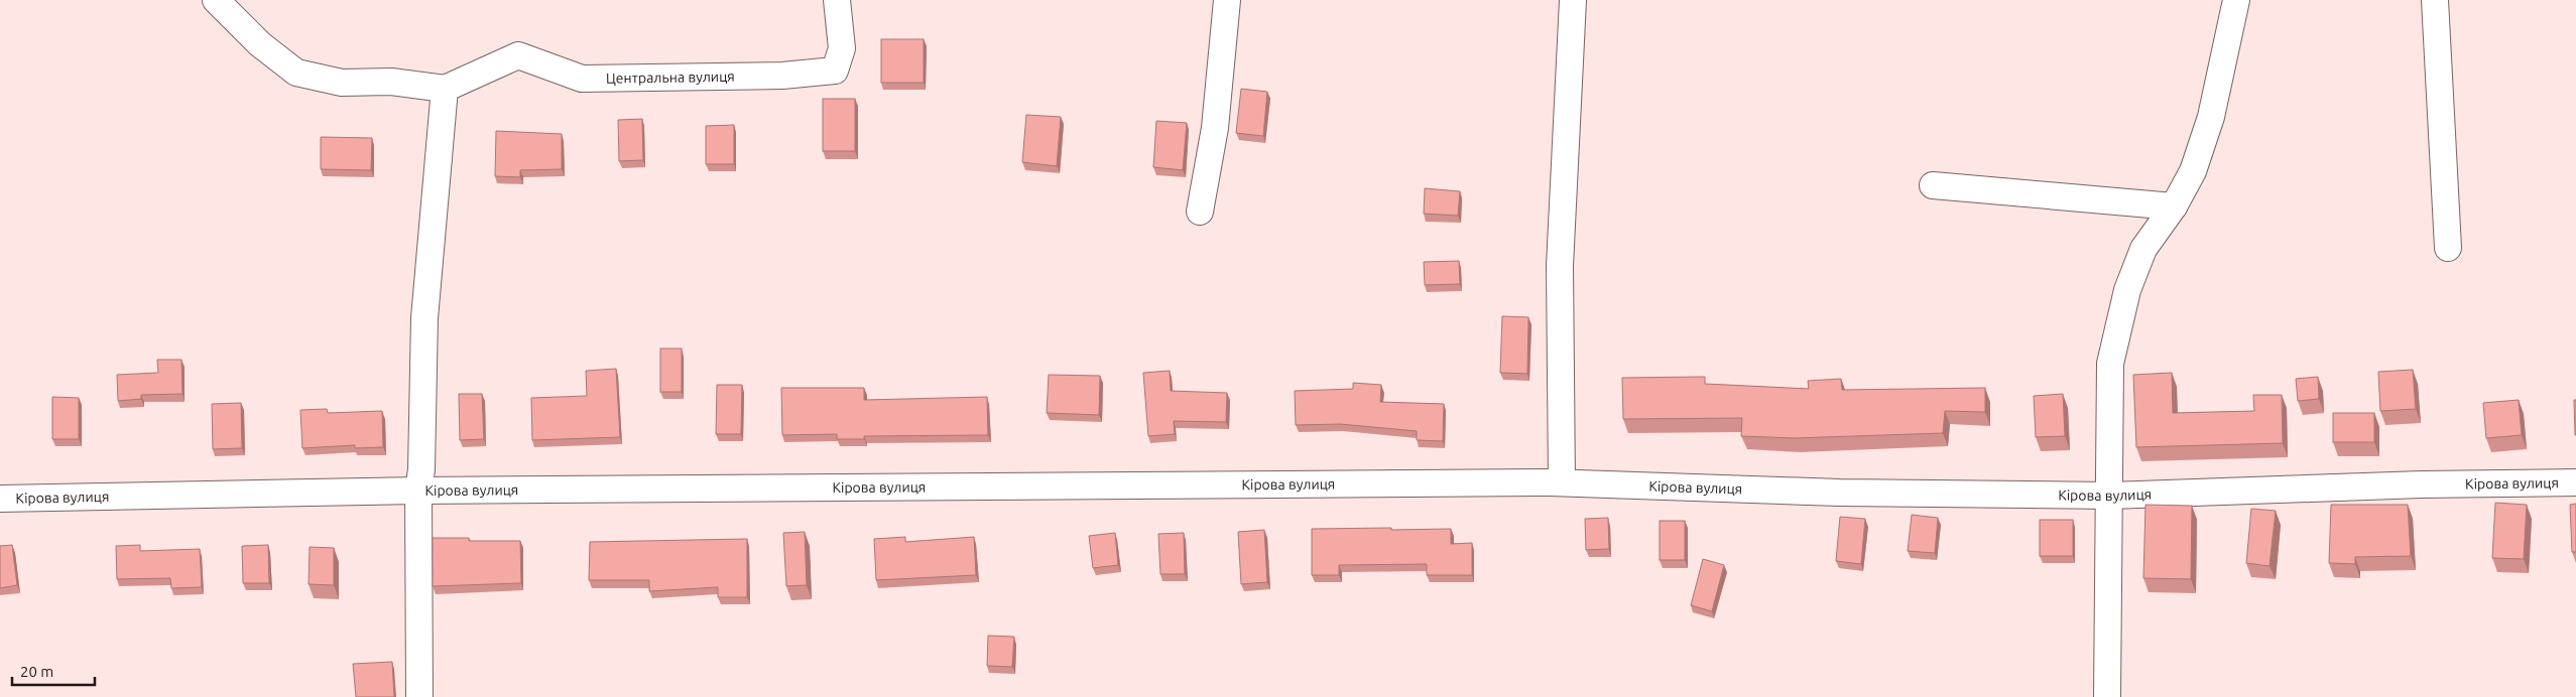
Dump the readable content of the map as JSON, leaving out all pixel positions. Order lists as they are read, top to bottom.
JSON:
{
  "streets": {
    "street": ["Центральна вулиця", "Кірова вулиця"]
  },
  "scale_bar": "20 m"
}
